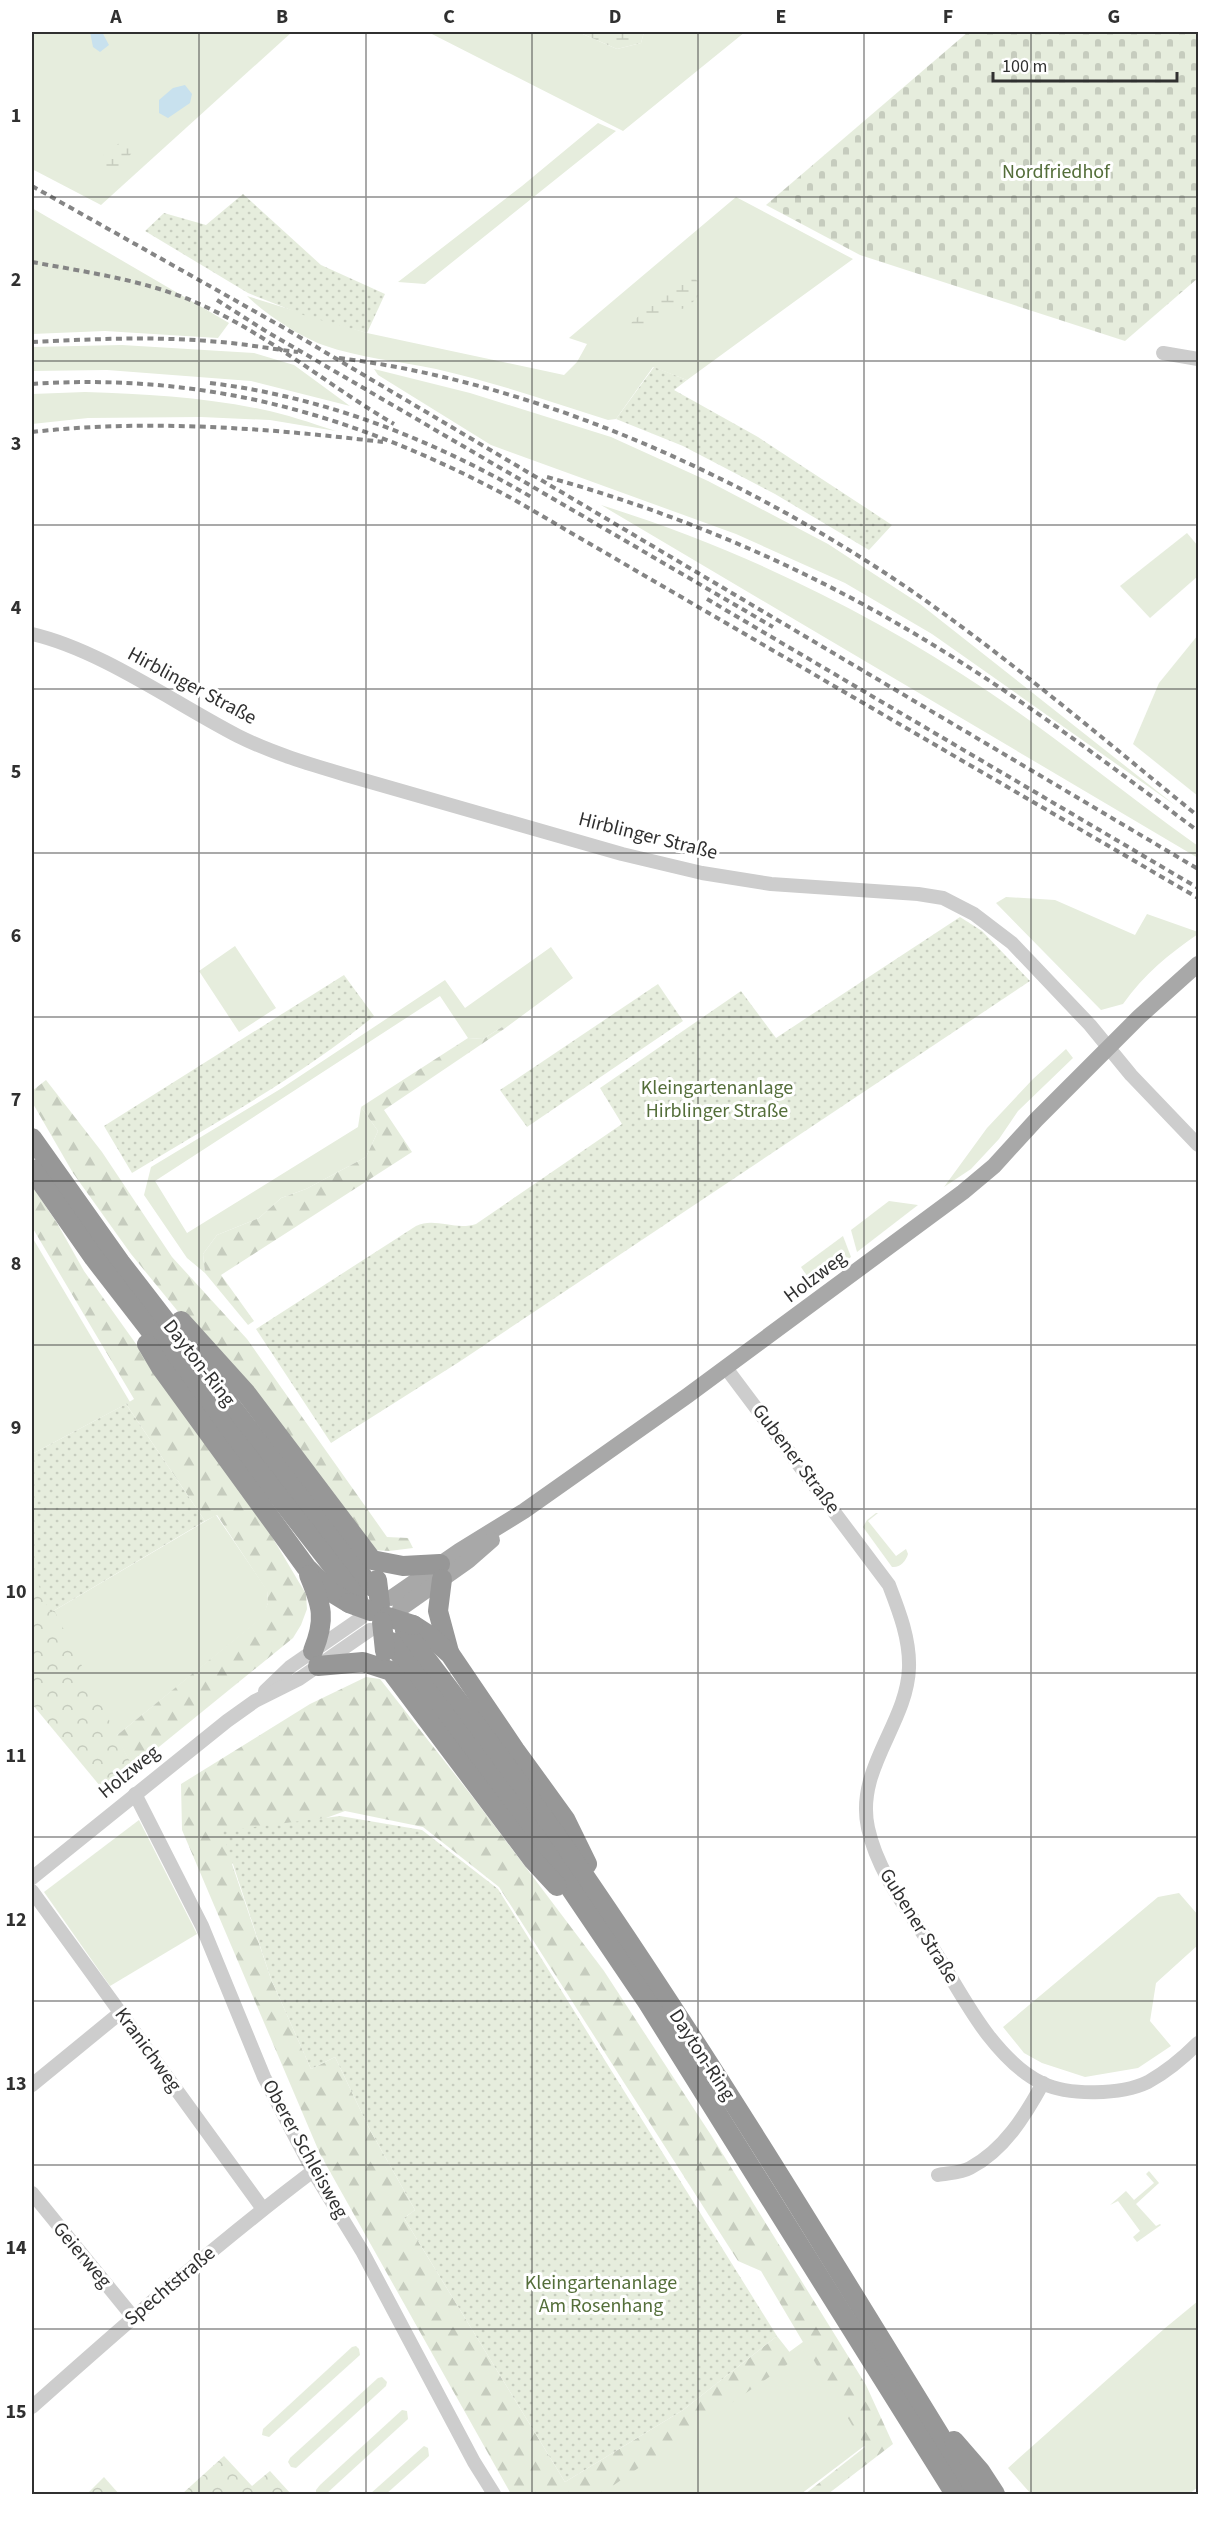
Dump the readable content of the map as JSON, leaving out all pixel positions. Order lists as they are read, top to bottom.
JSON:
{
  "streets": {
    "highway": ["Dayton-Ring"],
    "main road": ["Holzweg"],
    "street": [
      "Hirblinger Straße",
      "Gubener Straße",
      "Kranichweg",
      "Oberer Schleisweg",
      "Geierweg",
      "Spechtstraße"
    ]
  },
  "crossings": [
    ["Hirblinger Straße", "Holzweg"],
    ["Holzweg", "Dayton-Ring"],
    ["Holzweg", "Gubener Straße"],
    ["Holzweg", "Oberer Schleisweg"],
    ["Kranichweg", "Spechtstraße"],
    ["Oberer Schleisweg", "Spechtstraße"],
    ["Geierweg", "Spechtstraße"]
  ],
  "parks": ["Nordfriedhof", "Kleingartenanlage Hirblinger Straße", "Kleingartenanlage Am Rosenhang"],
  "scale_bar": "100 m",
  "grid": {
    "columns": [
      "A",
      "B",
      "C",
      "D",
      "E",
      "F",
      "G"
    ],
    "rows": [
      "1",
      "2",
      "3",
      "4",
      "5",
      "6",
      "7",
      "8",
      "9",
      "10",
      "11",
      "12",
      "13",
      "14",
      "15"
    ]
  }
}
